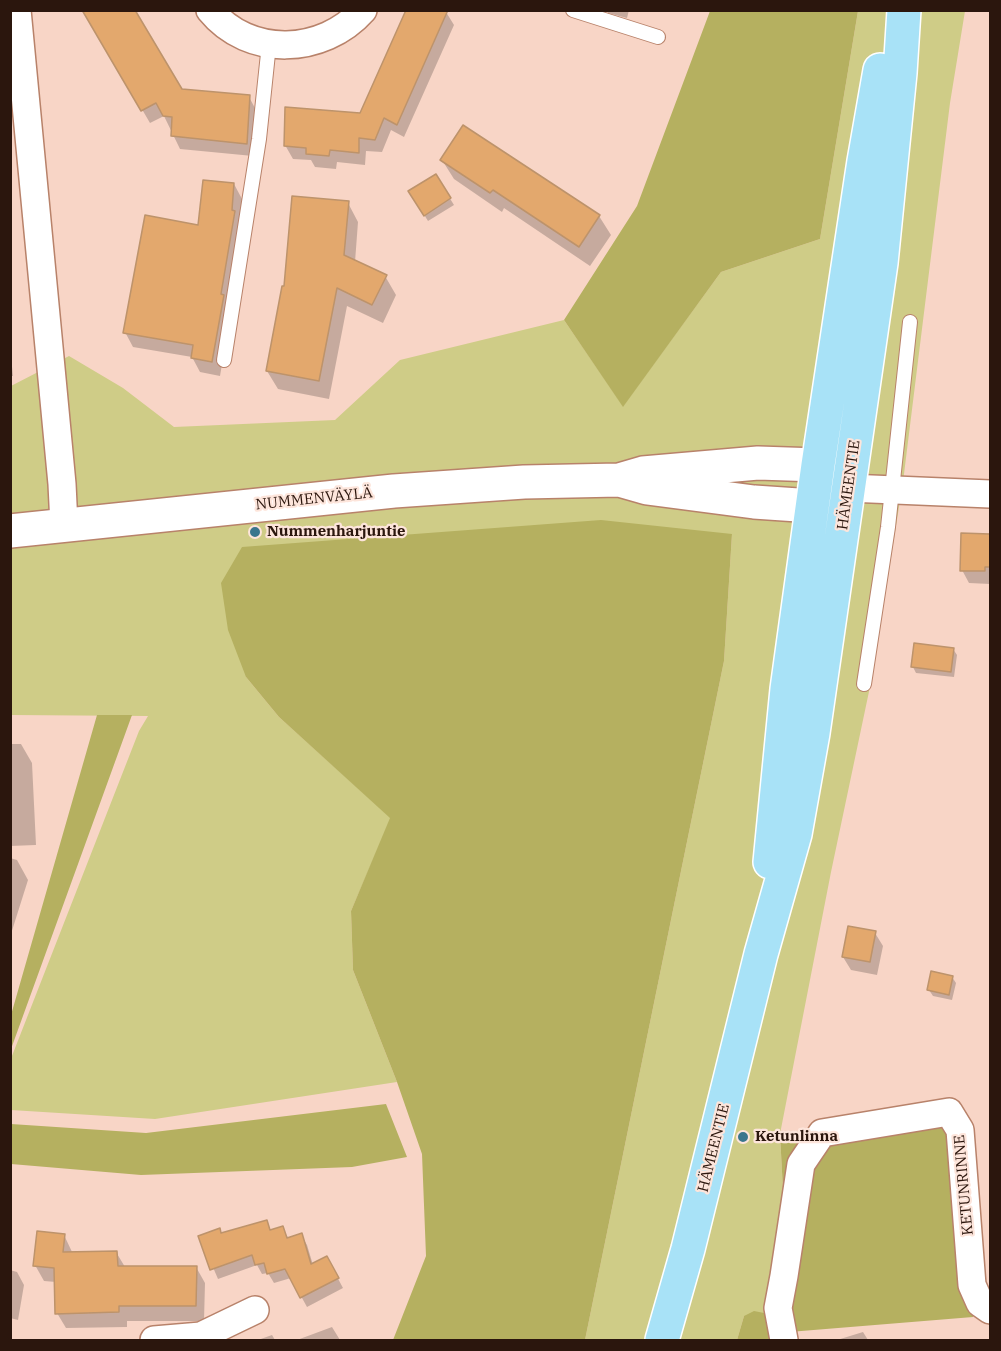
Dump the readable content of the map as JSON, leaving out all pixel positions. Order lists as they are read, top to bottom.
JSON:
{
  "streets": {
    "main road": ["HÄMEENTIE"],
    "street": ["NUMMENVÄYLÄ", "KETUNRINNE"]
  },
  "crossings": [
    ["HÄMEENTIE", "NUMMENVÄYLÄ"]
  ],
  "places": ["Nummenharjuntie", "Ketunlinna"]
}
